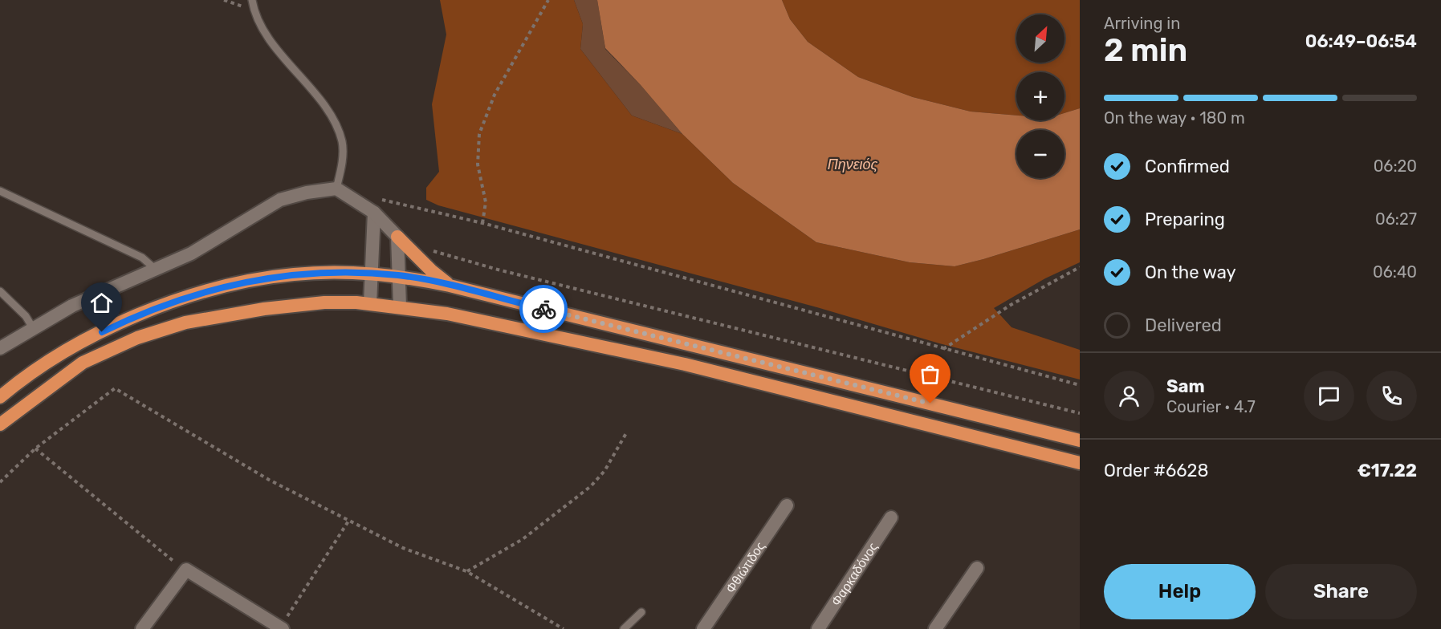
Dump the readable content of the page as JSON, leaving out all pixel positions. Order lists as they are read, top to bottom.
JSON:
{
  "streets": {
    "street": ["Φθιώτιδος", "Φαρκαδόνος"]
  },
  "water": ["Πηνειός"],
  "north": "top right",
  "page": {
    "heading": ["2 min", "Arriving in", "06:49–06:54"],
    "panel": [
      "Sam",
      "Courier · 4.7",
      "Order #6628",
      "€17.22"
    ],
    "map_buttons": ["+", "−"],
    "bar": "On the way · 180 m",
    "list": [
      ["Confirmed", "06:20"],
      ["Preparing", "06:27"],
      ["On the way", "06:40"],
      "Delivered"
    ],
    "buttons": ["Help", "Share"]
  }
}
